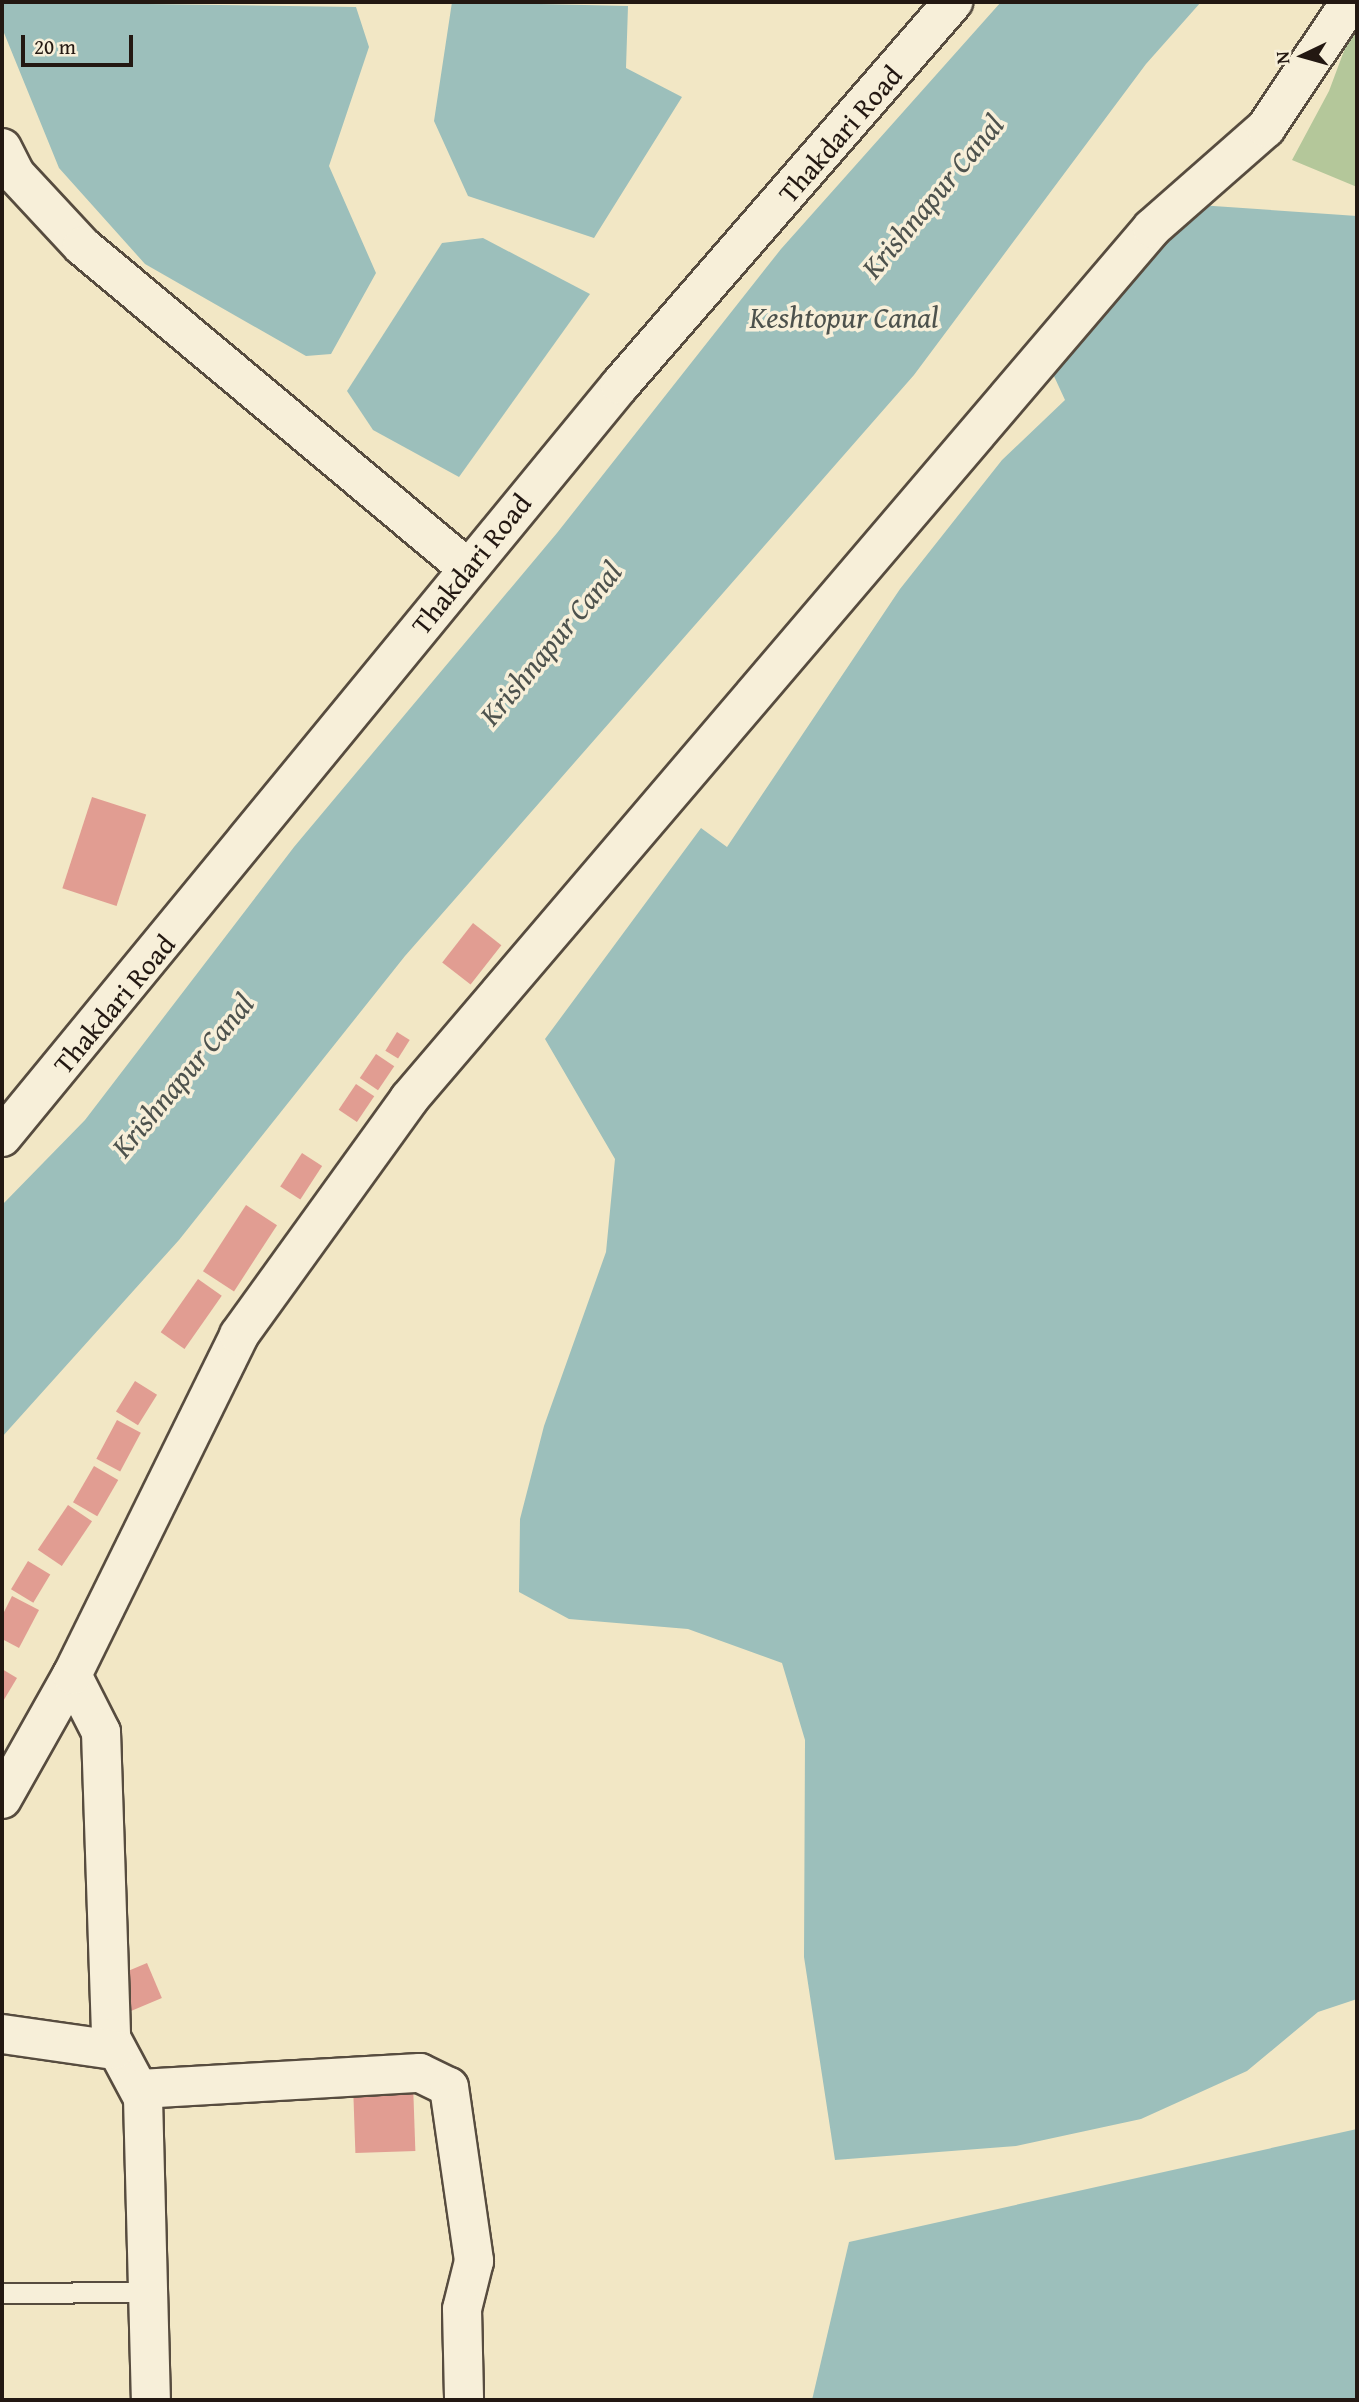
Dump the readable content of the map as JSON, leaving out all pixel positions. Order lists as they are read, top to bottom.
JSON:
{
  "streets": {
    "street": ["Thakdari Road"]
  },
  "water": ["Krishnapur Canal", "Keshtopur Canal"],
  "scale_bar": "20 m",
  "north": "left"
}
